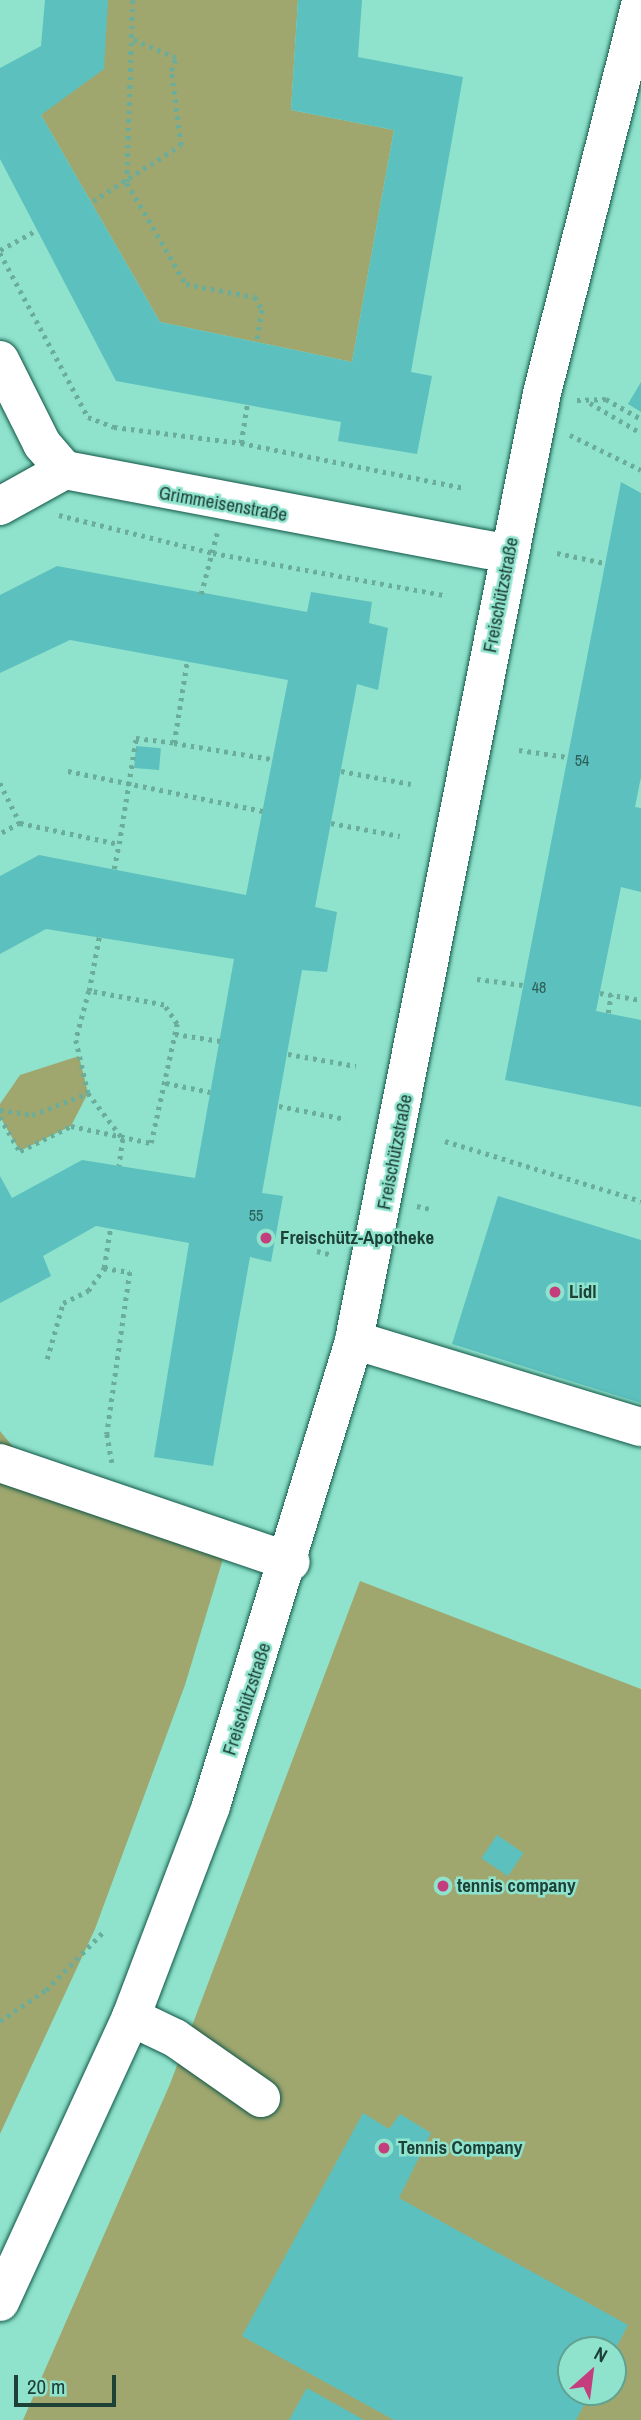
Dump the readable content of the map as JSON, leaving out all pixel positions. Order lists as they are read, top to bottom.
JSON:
{
  "streets": {
    "main road": ["Grimmeisenstraße", "Freischützstraße"]
  },
  "crossings": [
    ["Grimmeisenstraße", "Freischützstraße"]
  ],
  "places": [
    "Freischütz-Apotheke",
    "Lidl",
    "tennis company",
    "Tennis Company"
  ],
  "house_numbers": ["54", "48", "55"],
  "scale_bar": "20 m",
  "north": "top right"
}
